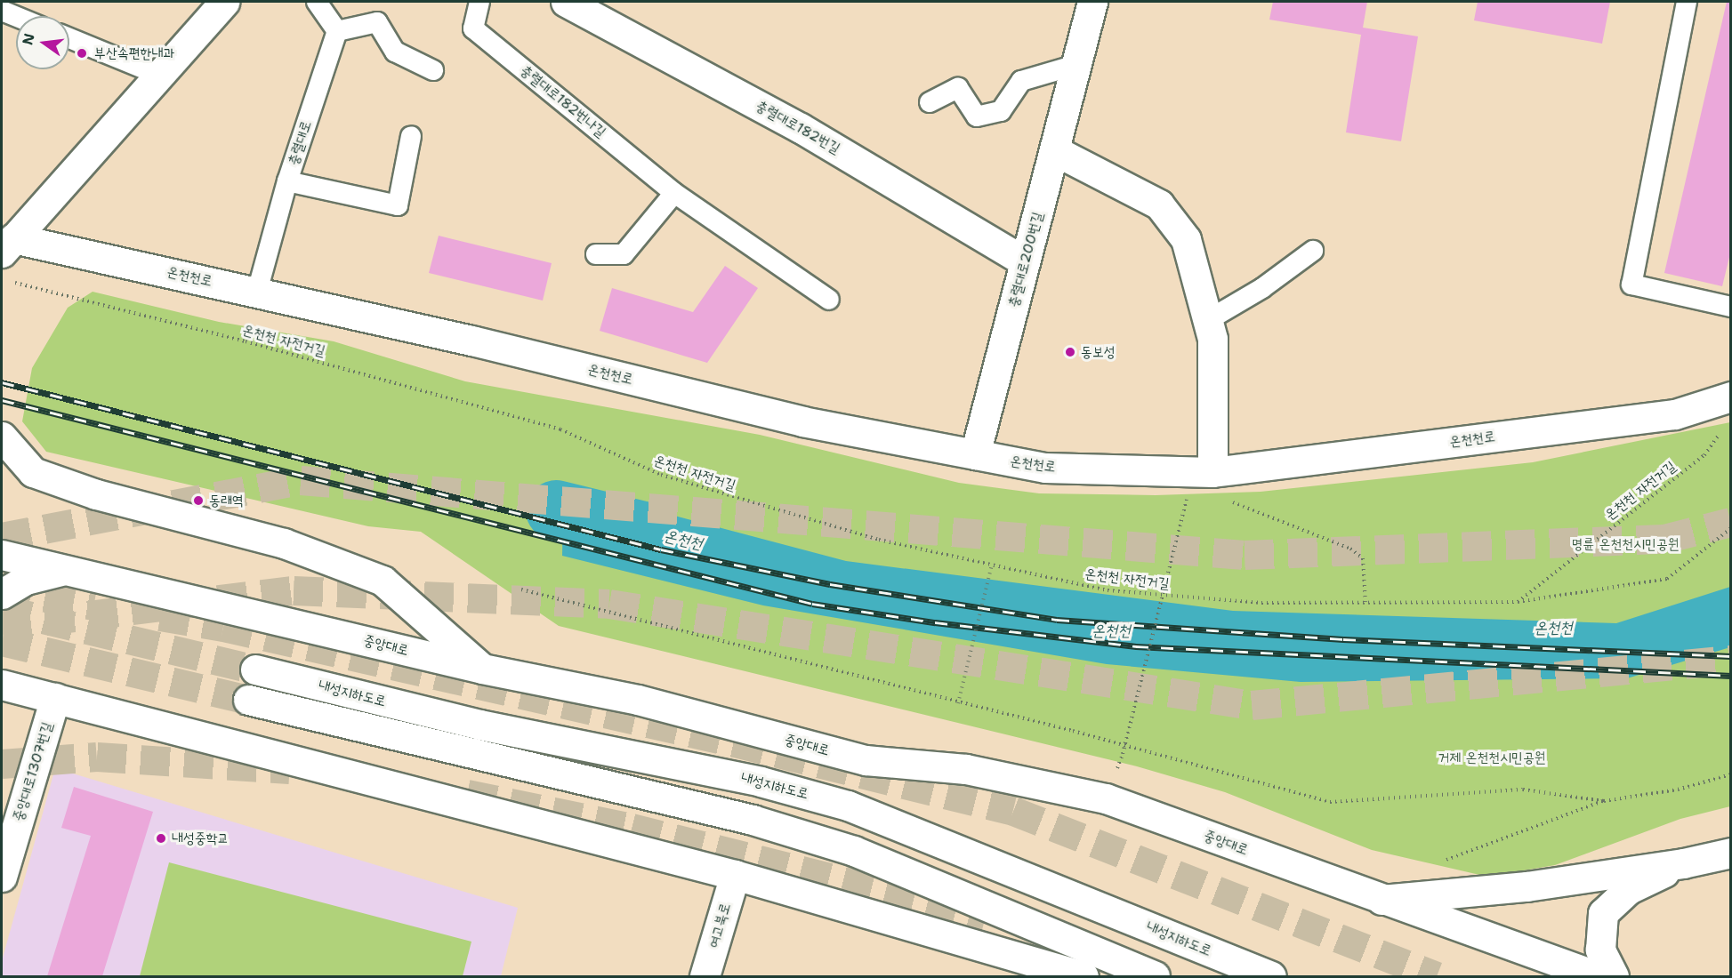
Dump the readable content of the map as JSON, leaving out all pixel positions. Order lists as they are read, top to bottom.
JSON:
{
  "streets": {
    "main road": [
      "충렬대로182번길",
      "충렬대로200번길",
      "온천천로",
      "중앙대로",
      "내성지하도로",
      "중앙대로1307번길",
      "여고북로"
    ],
    "lane": ["충렬대로182번나길", "충렬대로"],
    "path": ["온천천 자전거길"]
  },
  "crossings": [
    ["충렬대로182번길", "충렬대로200번길"],
    ["충렬대로", "온천천로"],
    ["충렬대로200번길", "온천천로"],
    ["온천천로", "온천천 자전거길"]
  ],
  "water": ["온천천"],
  "parks": ["명륜 온천천시민공원", "거제 온천천시민공원"],
  "places": [
    "부산속편한내과",
    "동보성",
    "동래역",
    "내성중학교"
  ],
  "north": "left"
}
